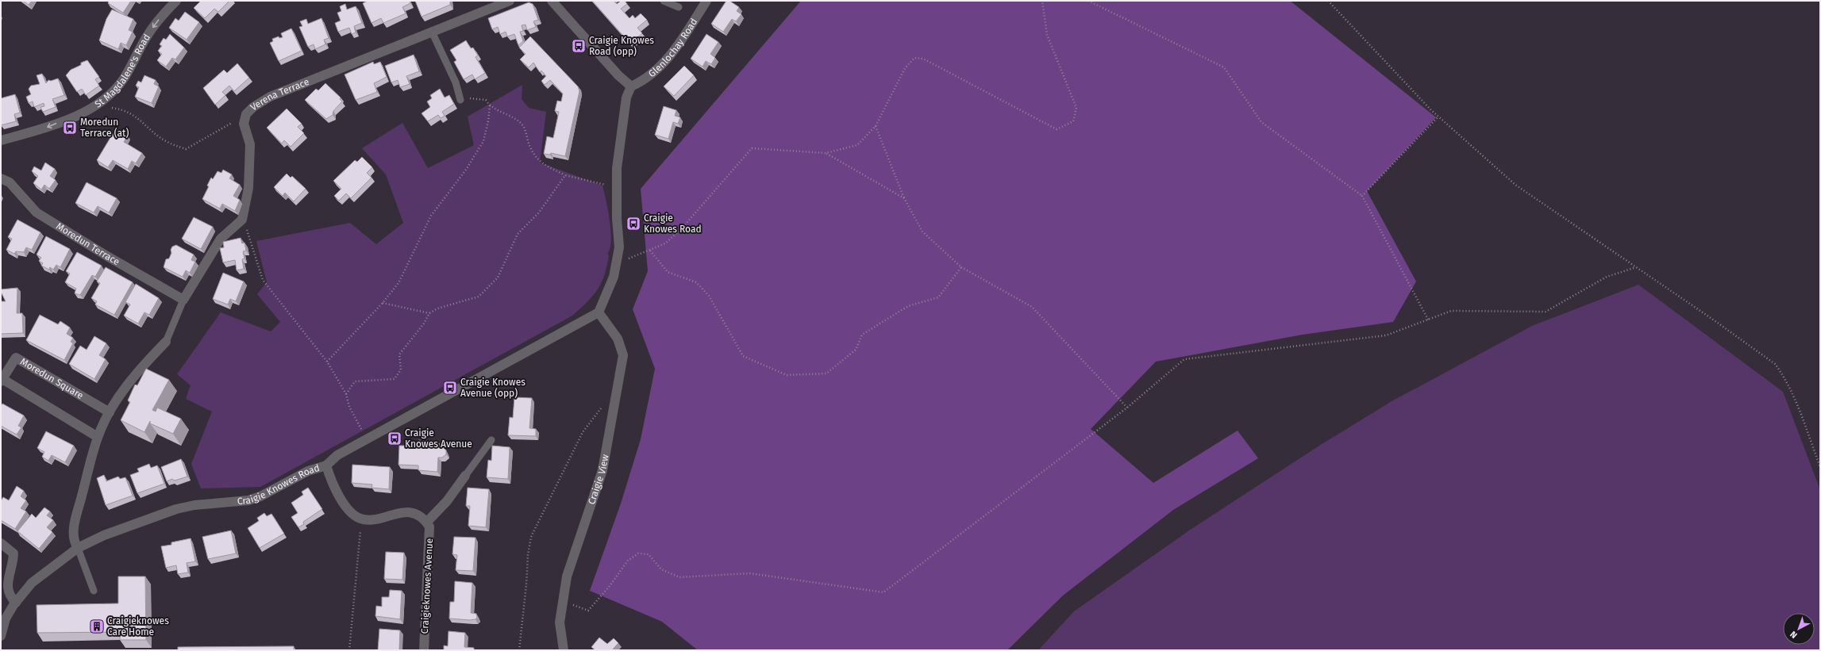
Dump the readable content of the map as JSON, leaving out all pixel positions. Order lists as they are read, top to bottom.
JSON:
{
  "streets": {
    "street": [
      "Glenlochay Road",
      "St Magdalene's Road",
      "Verena Terrace",
      "Moredun Terrace",
      "Moredun Square",
      "Craigie View",
      "Craigie Knowes Road",
      "Craigieknowes Avenue"
    ]
  },
  "crossings": [
    ["Verena Terrace", "Moredun Terrace"],
    ["Craigie View", "Craigie Knowes Road"]
  ],
  "one_way": ["St Magdalene's Road"],
  "places": {
    "bus stop": [
      "Craigie Knowes Road (opp)",
      "Moredun Terrace (at)",
      "Craigie Knowes Road",
      "Craigie Knowes Avenue (opp)",
      "Craigie Knowes Avenue"
    ],
    "building": ["Craigieknowes Care Home"]
  },
  "north": "bottom left"
}
